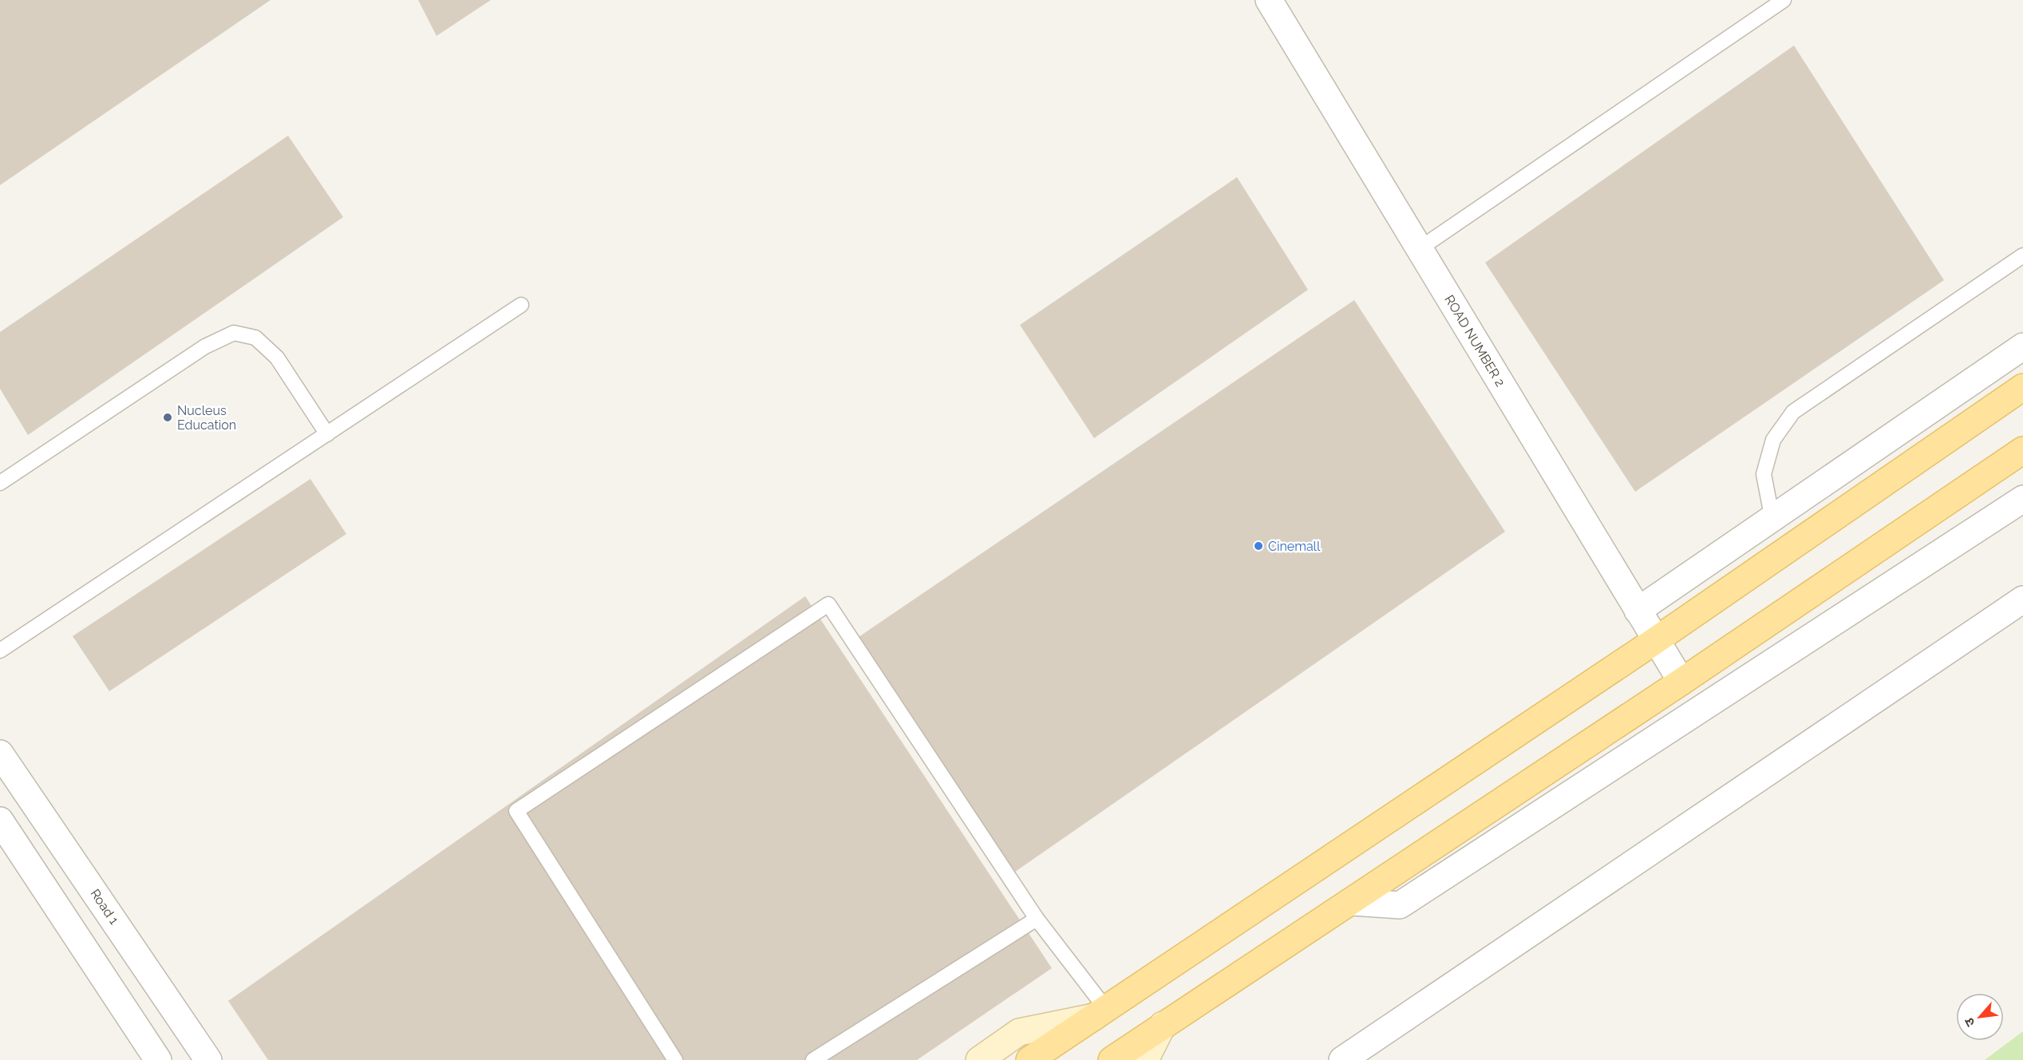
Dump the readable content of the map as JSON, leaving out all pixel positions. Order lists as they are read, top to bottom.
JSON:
{
  "streets": {
    "street": ["ROAD NUMBER 2", "Road 1"]
  },
  "places": ["Nucleus Education", "Cinemall"],
  "north": "bottom left"
}
